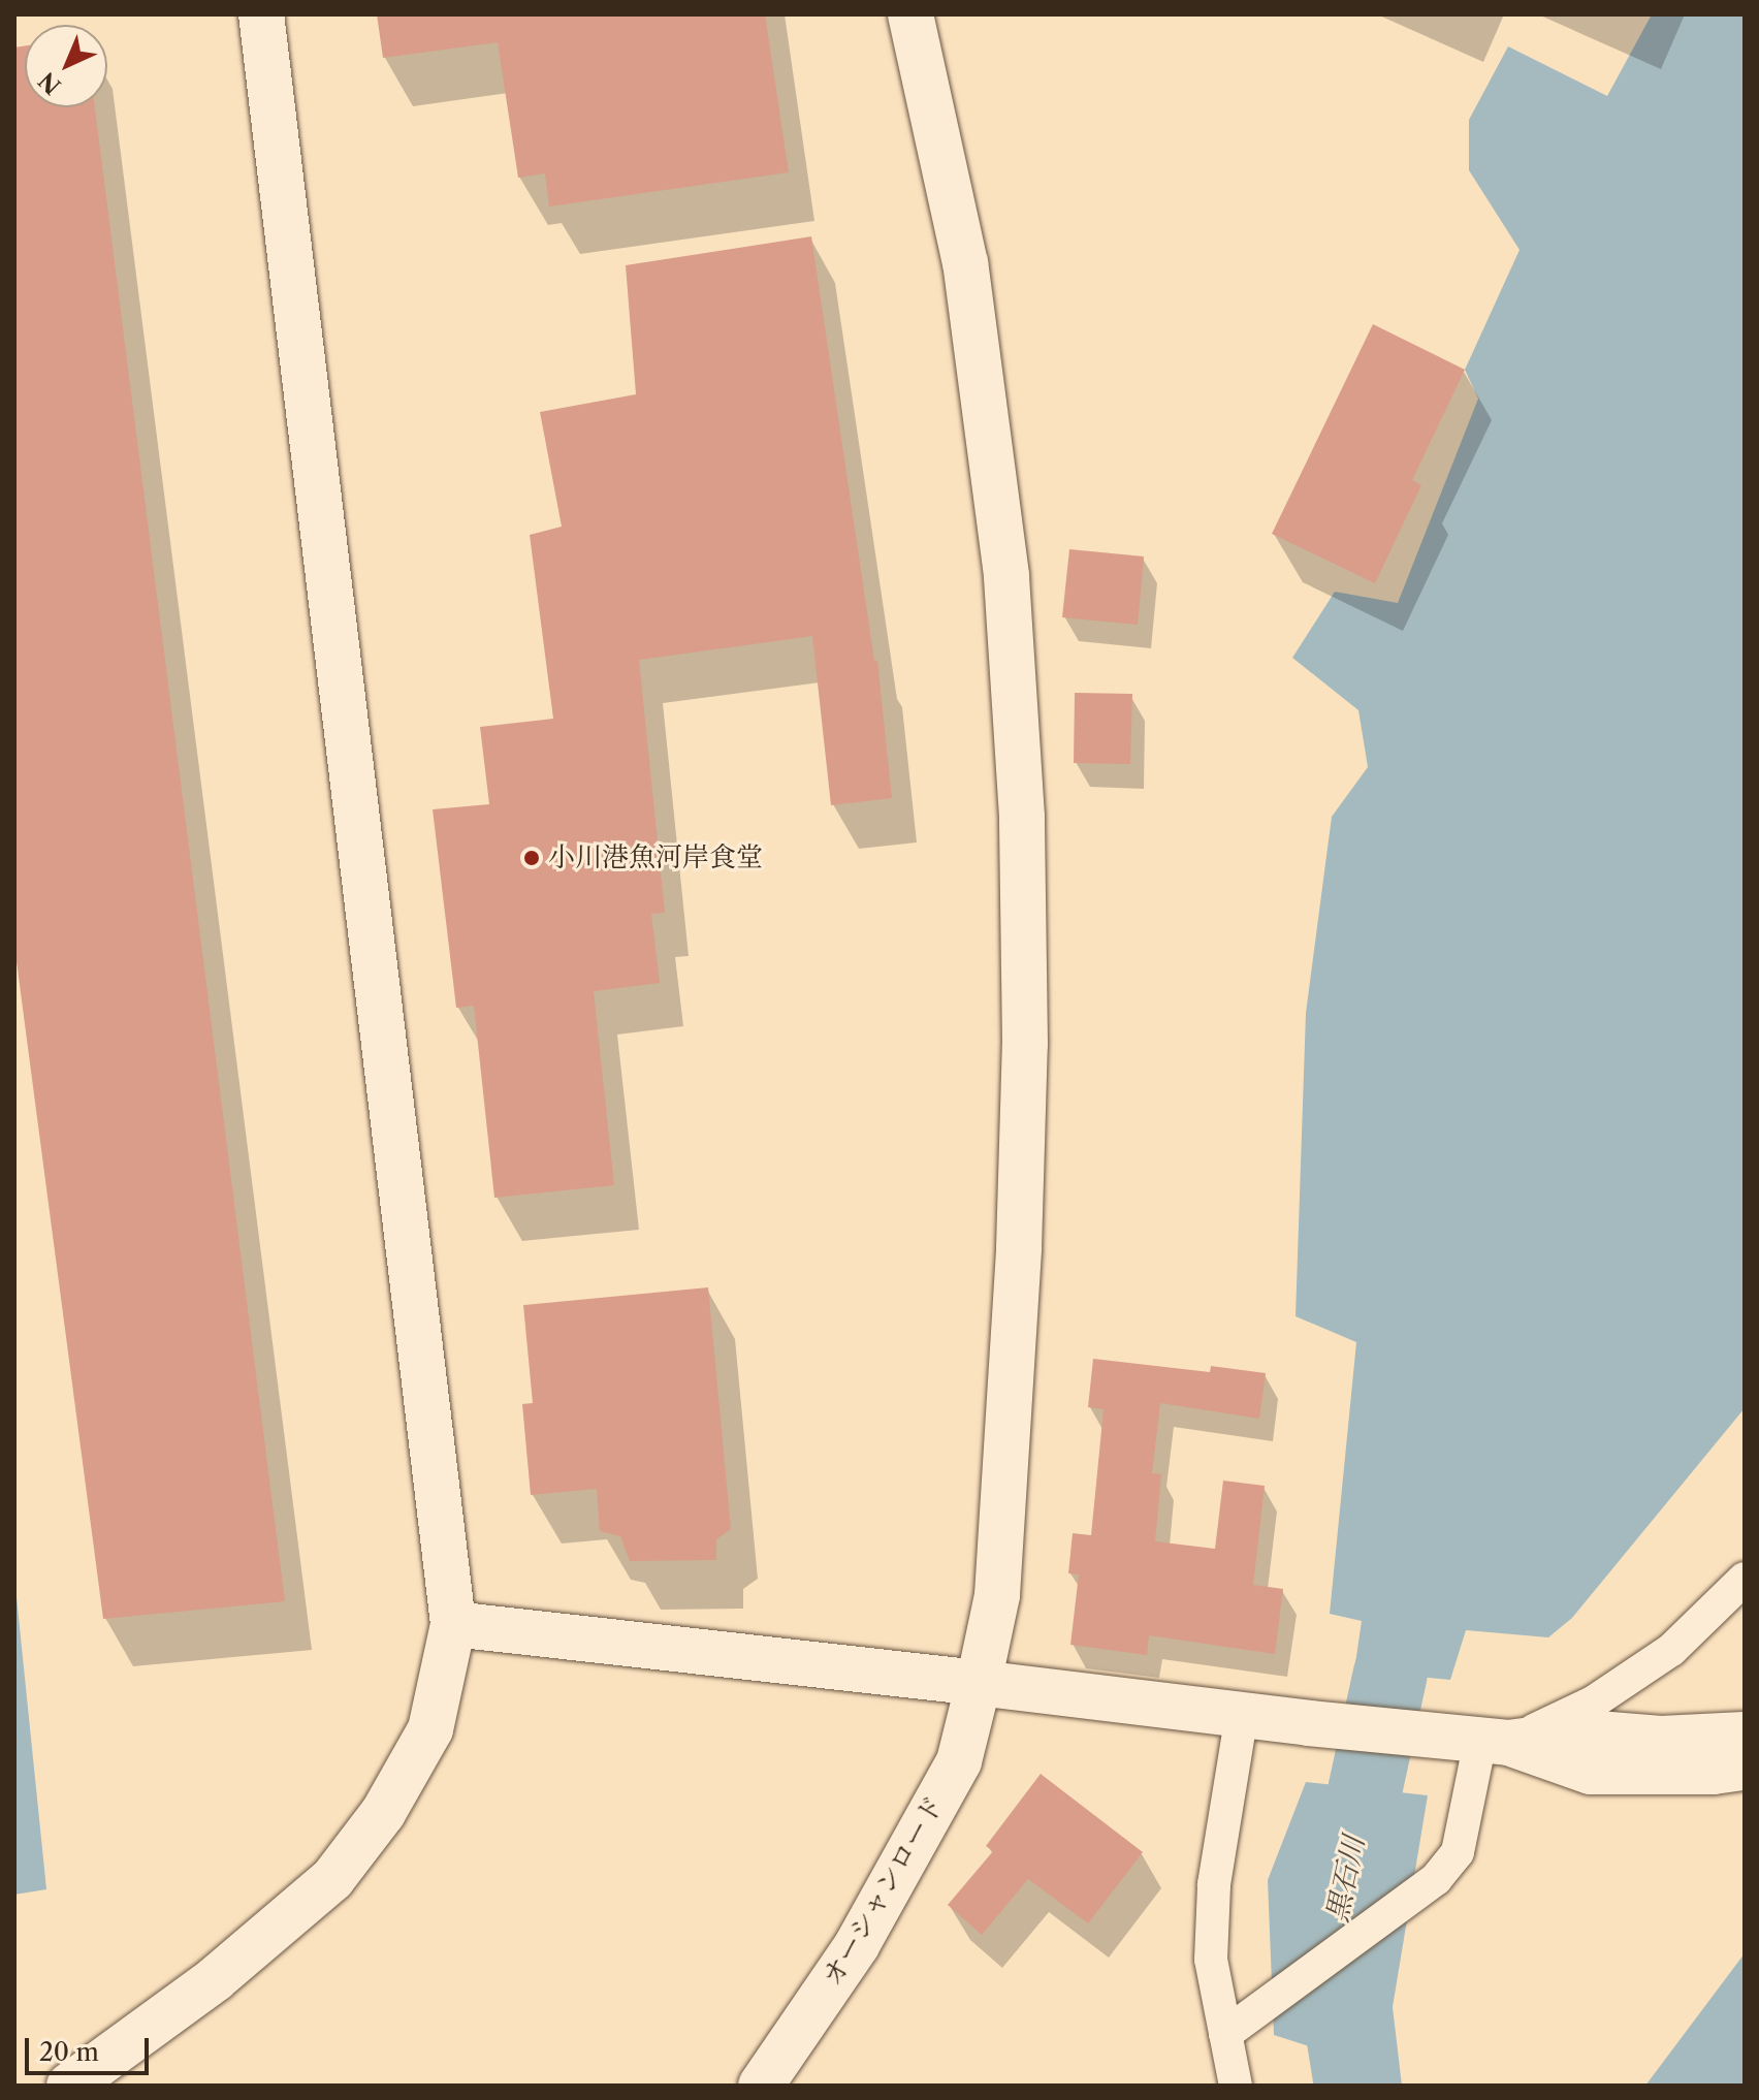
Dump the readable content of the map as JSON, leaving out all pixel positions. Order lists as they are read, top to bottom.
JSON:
{
  "streets": {
    "street": ["オーシャンロード"]
  },
  "water": ["黒石川"],
  "places": ["小川港魚河岸食堂"],
  "scale_bar": "20 m",
  "north": "bottom left"
}
